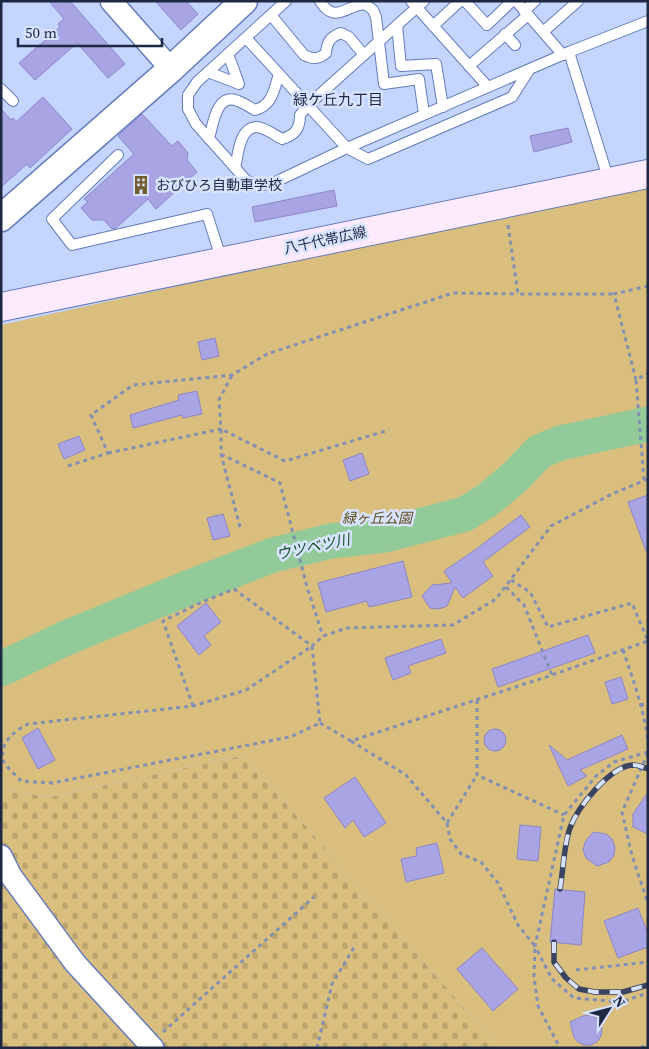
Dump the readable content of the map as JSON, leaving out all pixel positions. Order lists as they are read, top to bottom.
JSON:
{
  "streets": {
    "main road": ["八千代帯広線"]
  },
  "districts": ["緑ケ丘九丁目"],
  "water": ["ウツベツ川"],
  "parks": ["緑ヶ丘公園"],
  "places": {
    "building": ["おびひろ自動車学校"]
  },
  "scale_bar": "50 m",
  "north": "top right"
}
